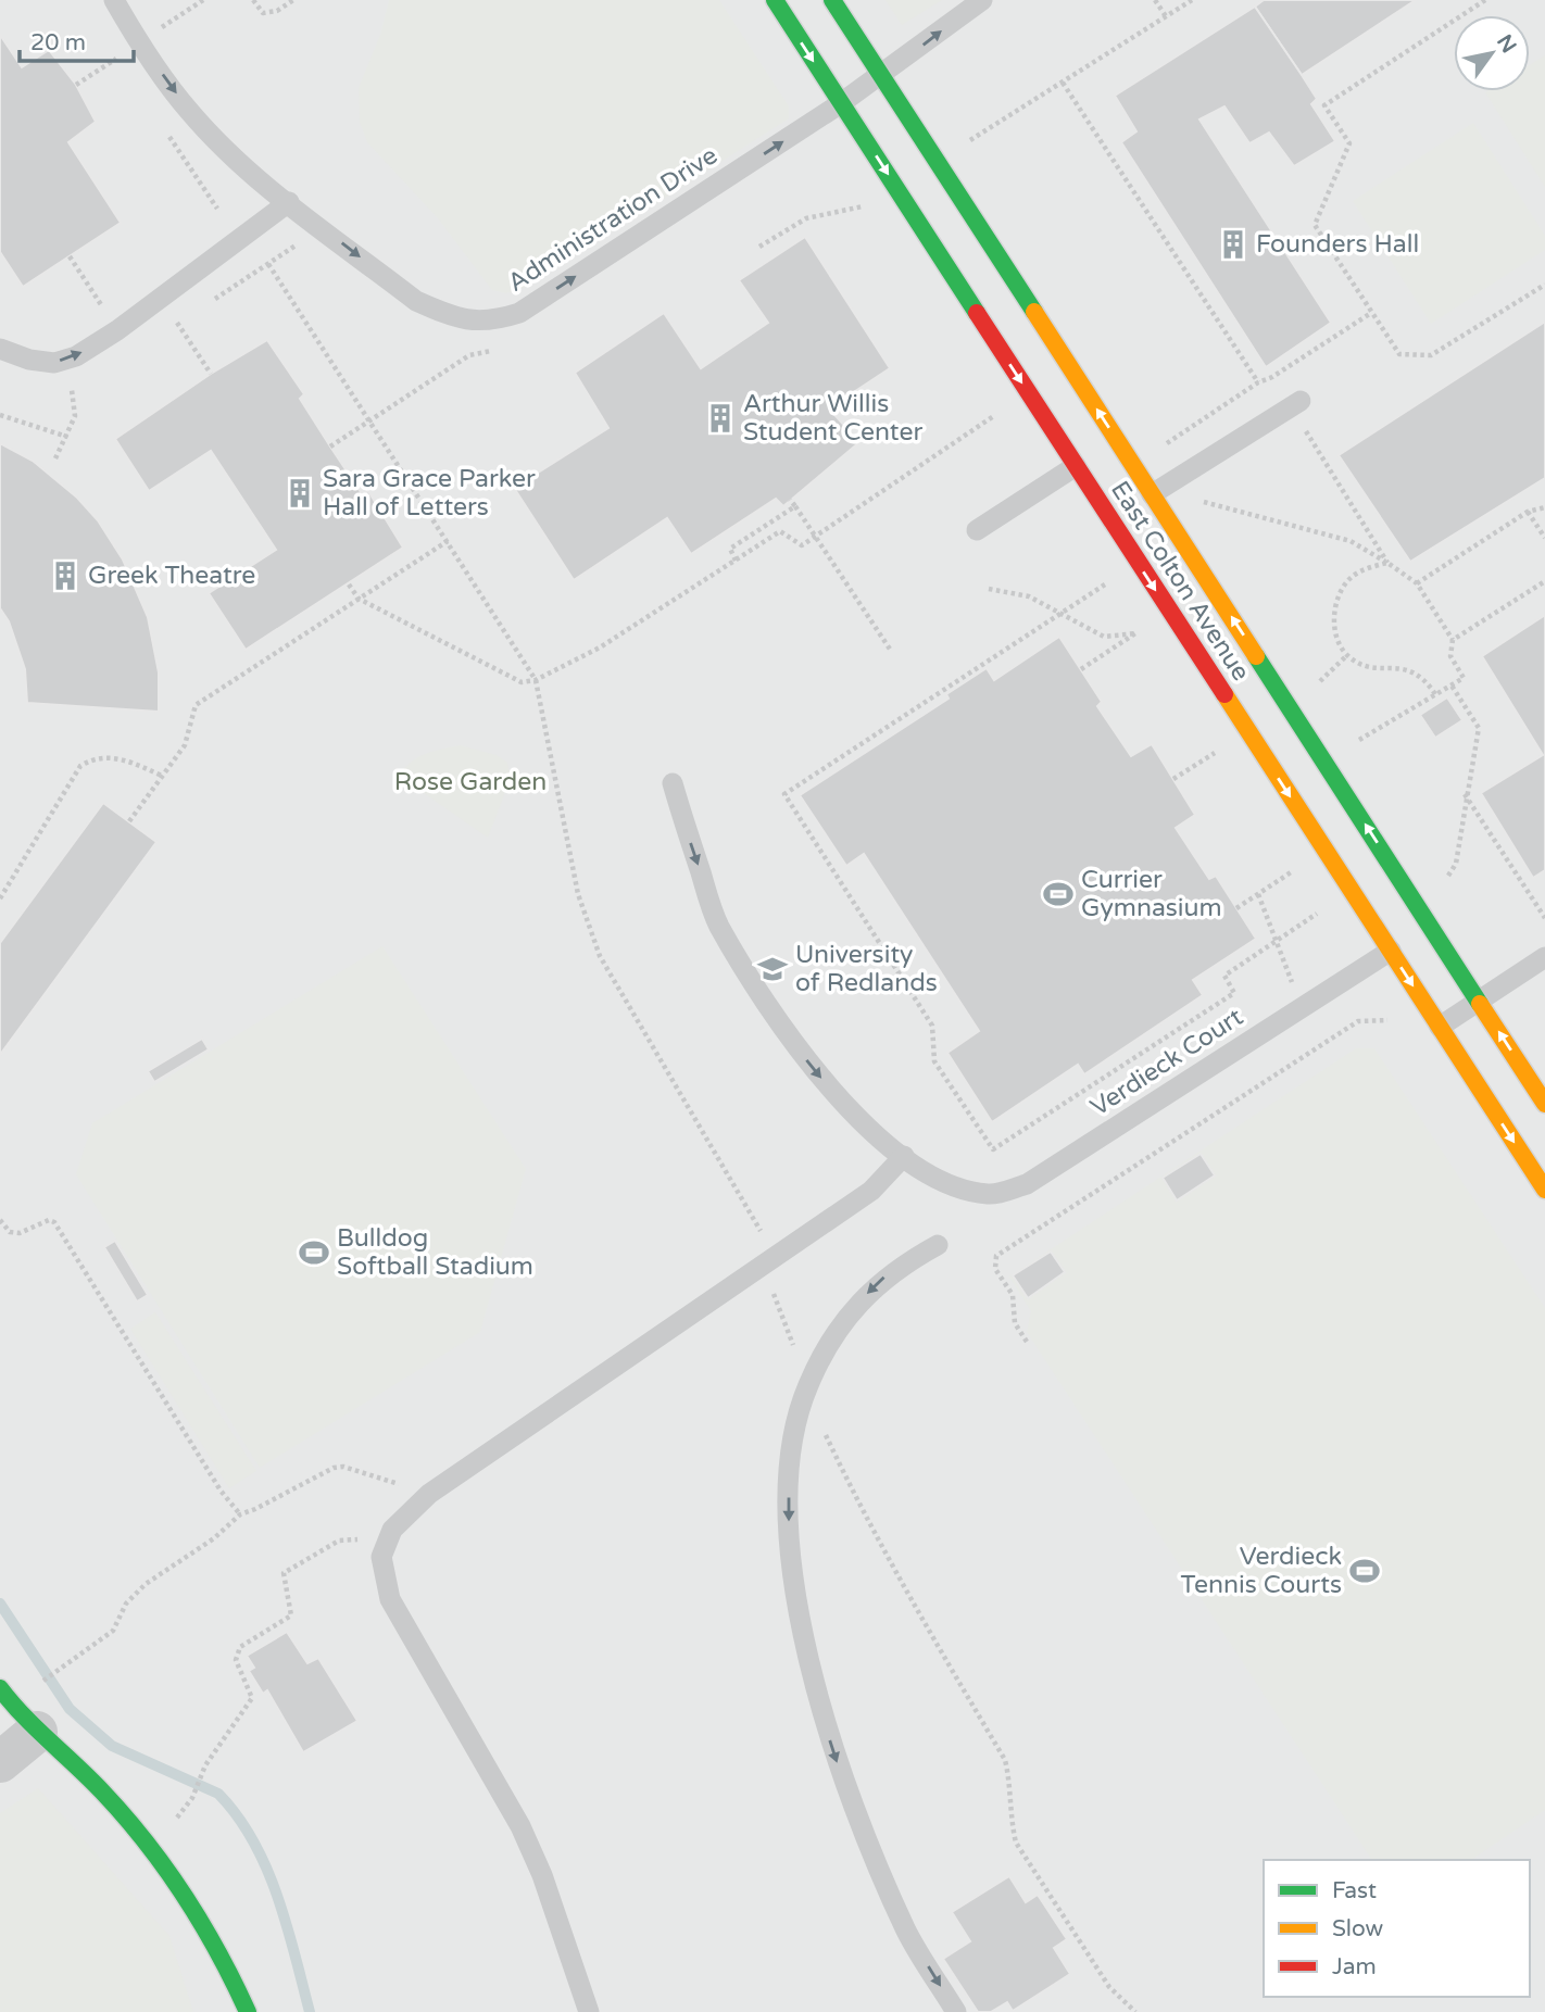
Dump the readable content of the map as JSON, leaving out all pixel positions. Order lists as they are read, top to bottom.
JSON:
{
  "streets": {
    "street": ["East Colton Avenue"],
    "lane": ["Administration Drive", "Verdieck Court"]
  },
  "crossings": [
    ["Administration Drive", "East Colton Avenue"],
    ["East Colton Avenue", "Verdieck Court"]
  ],
  "parks": ["Rose Garden"],
  "places": {
    "building": [
      "Founders Hall",
      "Arthur Willis Student Center",
      "Sara Grace Parker Hall of Letters",
      "Greek Theatre"
    ],
    "sports": ["Currier Gymnasium", "Bulldog Softball Stadium", "Verdieck Tennis Courts"],
    "school or university": ["University of Redlands"]
  },
  "legend": ["Fast", "Slow", "Jam"],
  "scale_bar": "20 m",
  "north": "top right"
}
